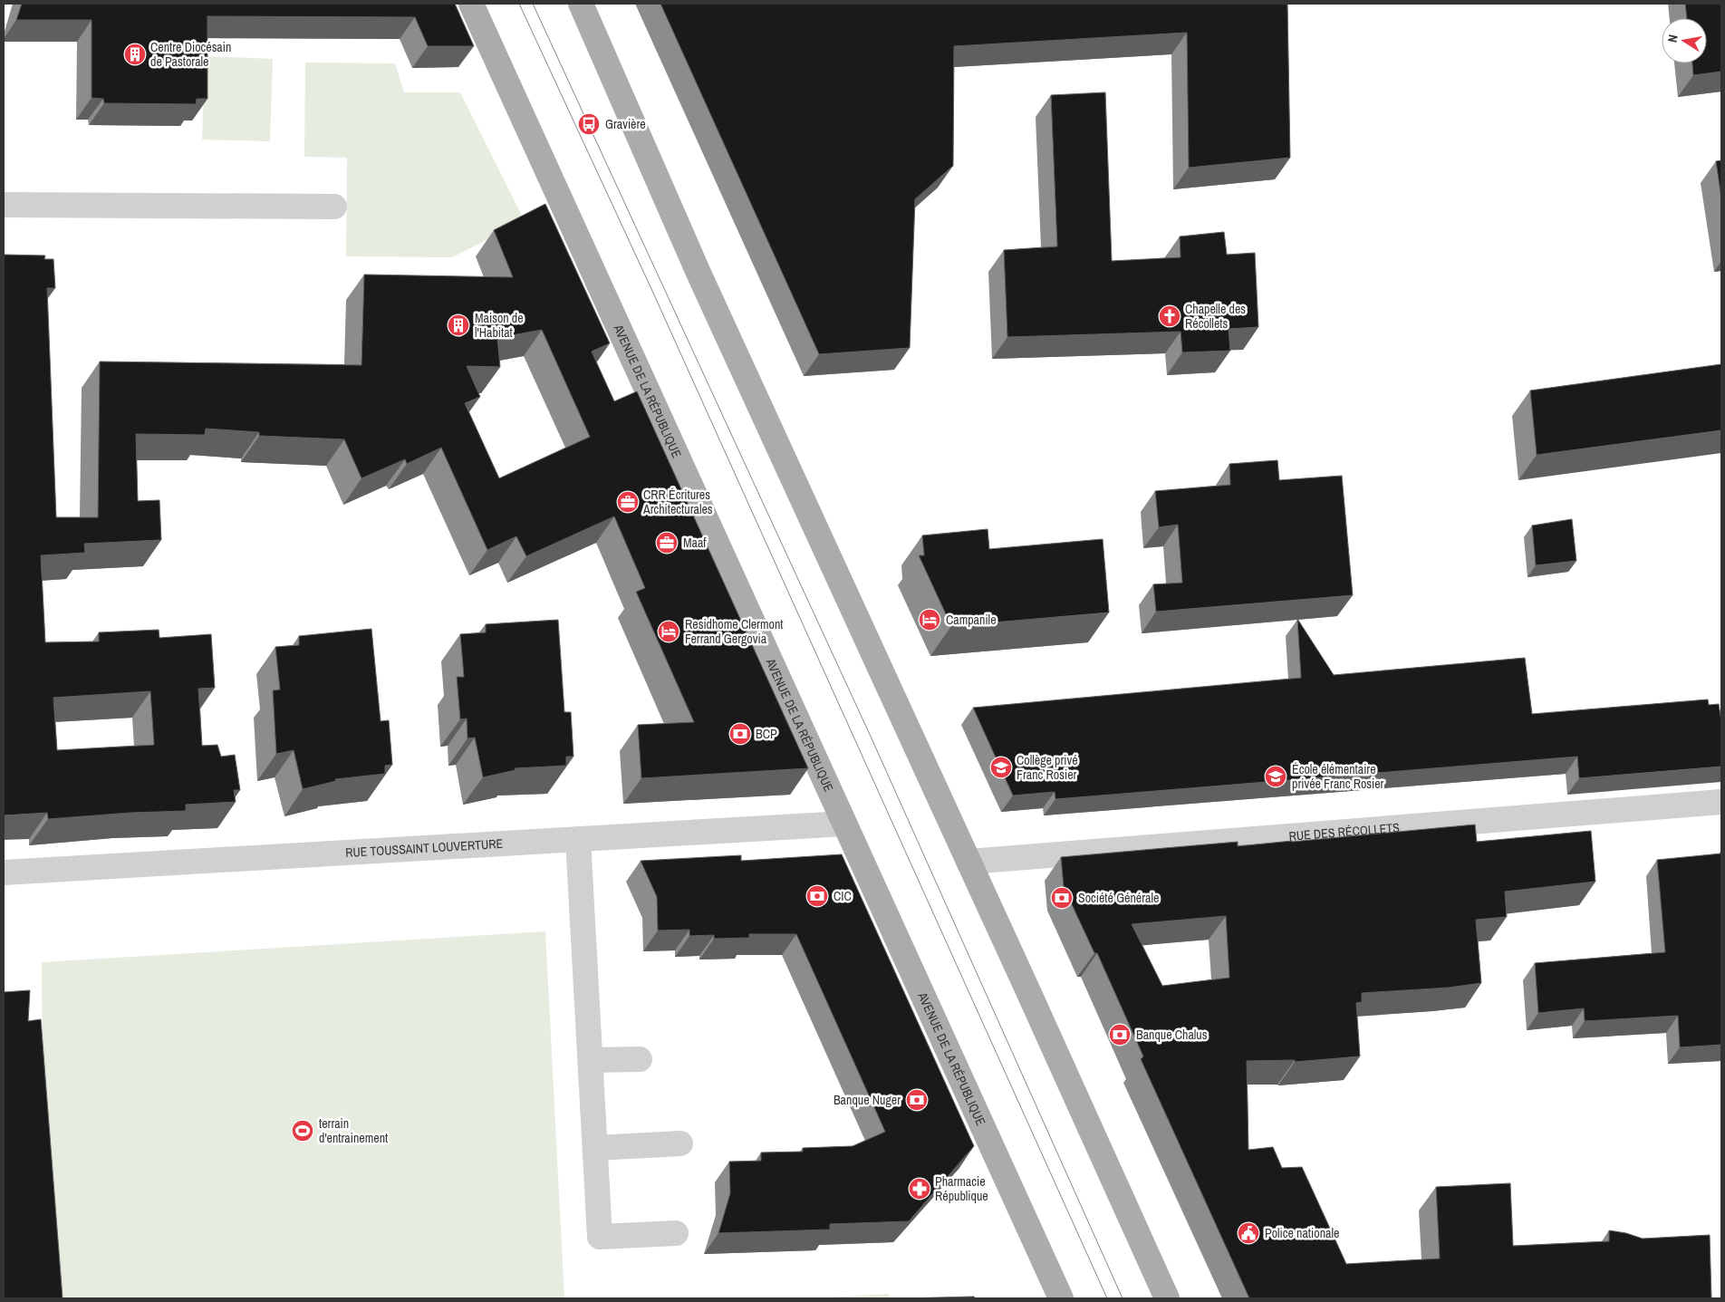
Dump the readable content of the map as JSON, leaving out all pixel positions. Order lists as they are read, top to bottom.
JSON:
{
  "streets": {
    "main road": ["AVENUE DE LA RÉPUBLIQUE"],
    "street": ["RUE DES RÉCOLLETS", "RUE TOUSSAINT LOUVERTURE"]
  },
  "crossings": [
    ["AVENUE DE LA RÉPUBLIQUE", "RUE TOUSSAINT LOUVERTURE"]
  ],
  "places": {
    "building": ["Centre Diocésain de Pastorale", "Maison de l'Habitat"],
    "bus stop": ["Gravière"],
    "church": ["Chapelle des Récollets"],
    "office": ["CRR Écritures Architecturales", "Maaf"],
    "hotel": ["Campanile", "Residhome Clermont Ferrand Gergovia"],
    "bank": [
      "BCP",
      "CIC",
      "Société Générale",
      "Banque Chalus",
      "Banque Nuger"
    ],
    "school or university": ["Collège privé Franc Rosier", "École élémentaire privée Franc Rosier"],
    "sports": ["terrain d'entrainement"],
    "pharmacy": ["Pharmacie République"],
    "public building": ["Police nationale"]
  },
  "north": "left"
}
